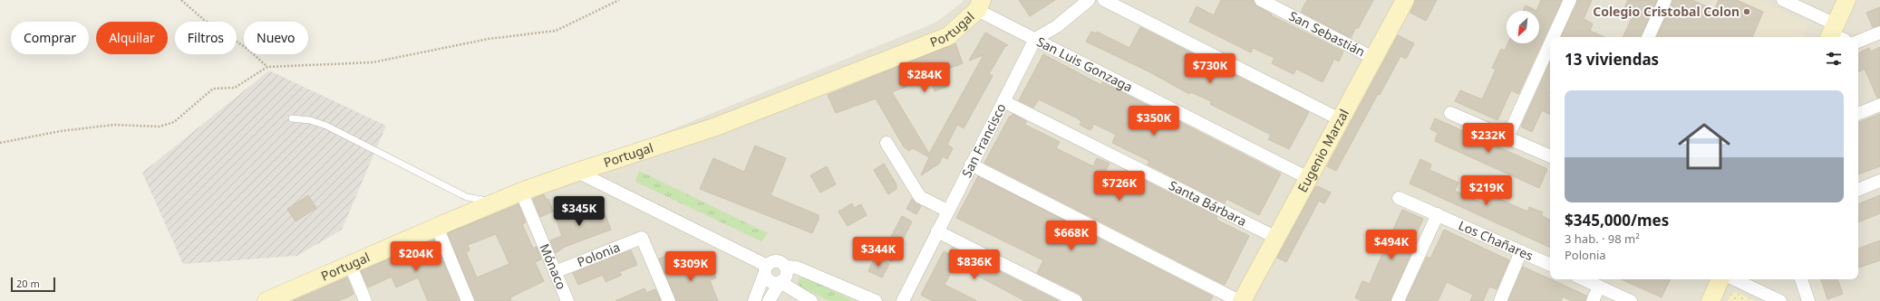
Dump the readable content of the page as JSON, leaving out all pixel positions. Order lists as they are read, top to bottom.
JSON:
{
  "streets": {
    "main road": ["Portugal", "Eugenio Marzal"],
    "street": [
      "San Sebastián",
      "San Luis Gonzaga",
      "San Francisco",
      "Santa Bárbara",
      "Los Chañares",
      "Polonia",
      "Mónaco"
    ]
  },
  "crossings": [
    ["Portugal", "San Luis Gonzaga"],
    ["Portugal", "Mónaco"],
    ["San Sebastián", "Eugenio Marzal"],
    ["San Luis Gonzaga", "San Francisco"],
    ["San Luis Gonzaga", "Eugenio Marzal"],
    ["San Francisco", "Santa Bárbara"],
    ["Eugenio Marzal", "Santa Bárbara"],
    ["Polonia", "Mónaco"]
  ],
  "places": ["Colegio Cristobal Colon"],
  "scale_bar": "20 m",
  "north": "bottom left",
  "page": {
    "chip": [
      "Comprar",
      "Alquilar",
      "Filtros",
      "Nuevo"
    ],
    "heading": "13 viviendas",
    "price": [
      "$730K",
      "$284K",
      "$350K",
      "$232K",
      "$726K",
      "$219K",
      "$345K",
      "$668K",
      "$494K",
      "$344K",
      "$204K",
      "$836K",
      "$309K"
    ],
    "list": [
      {
        "name": "$345,000/mes",
        "note": "3 hab. · 98 m² · Polonia"
      }
    ],
    "scale": "20 m"
  }
}
